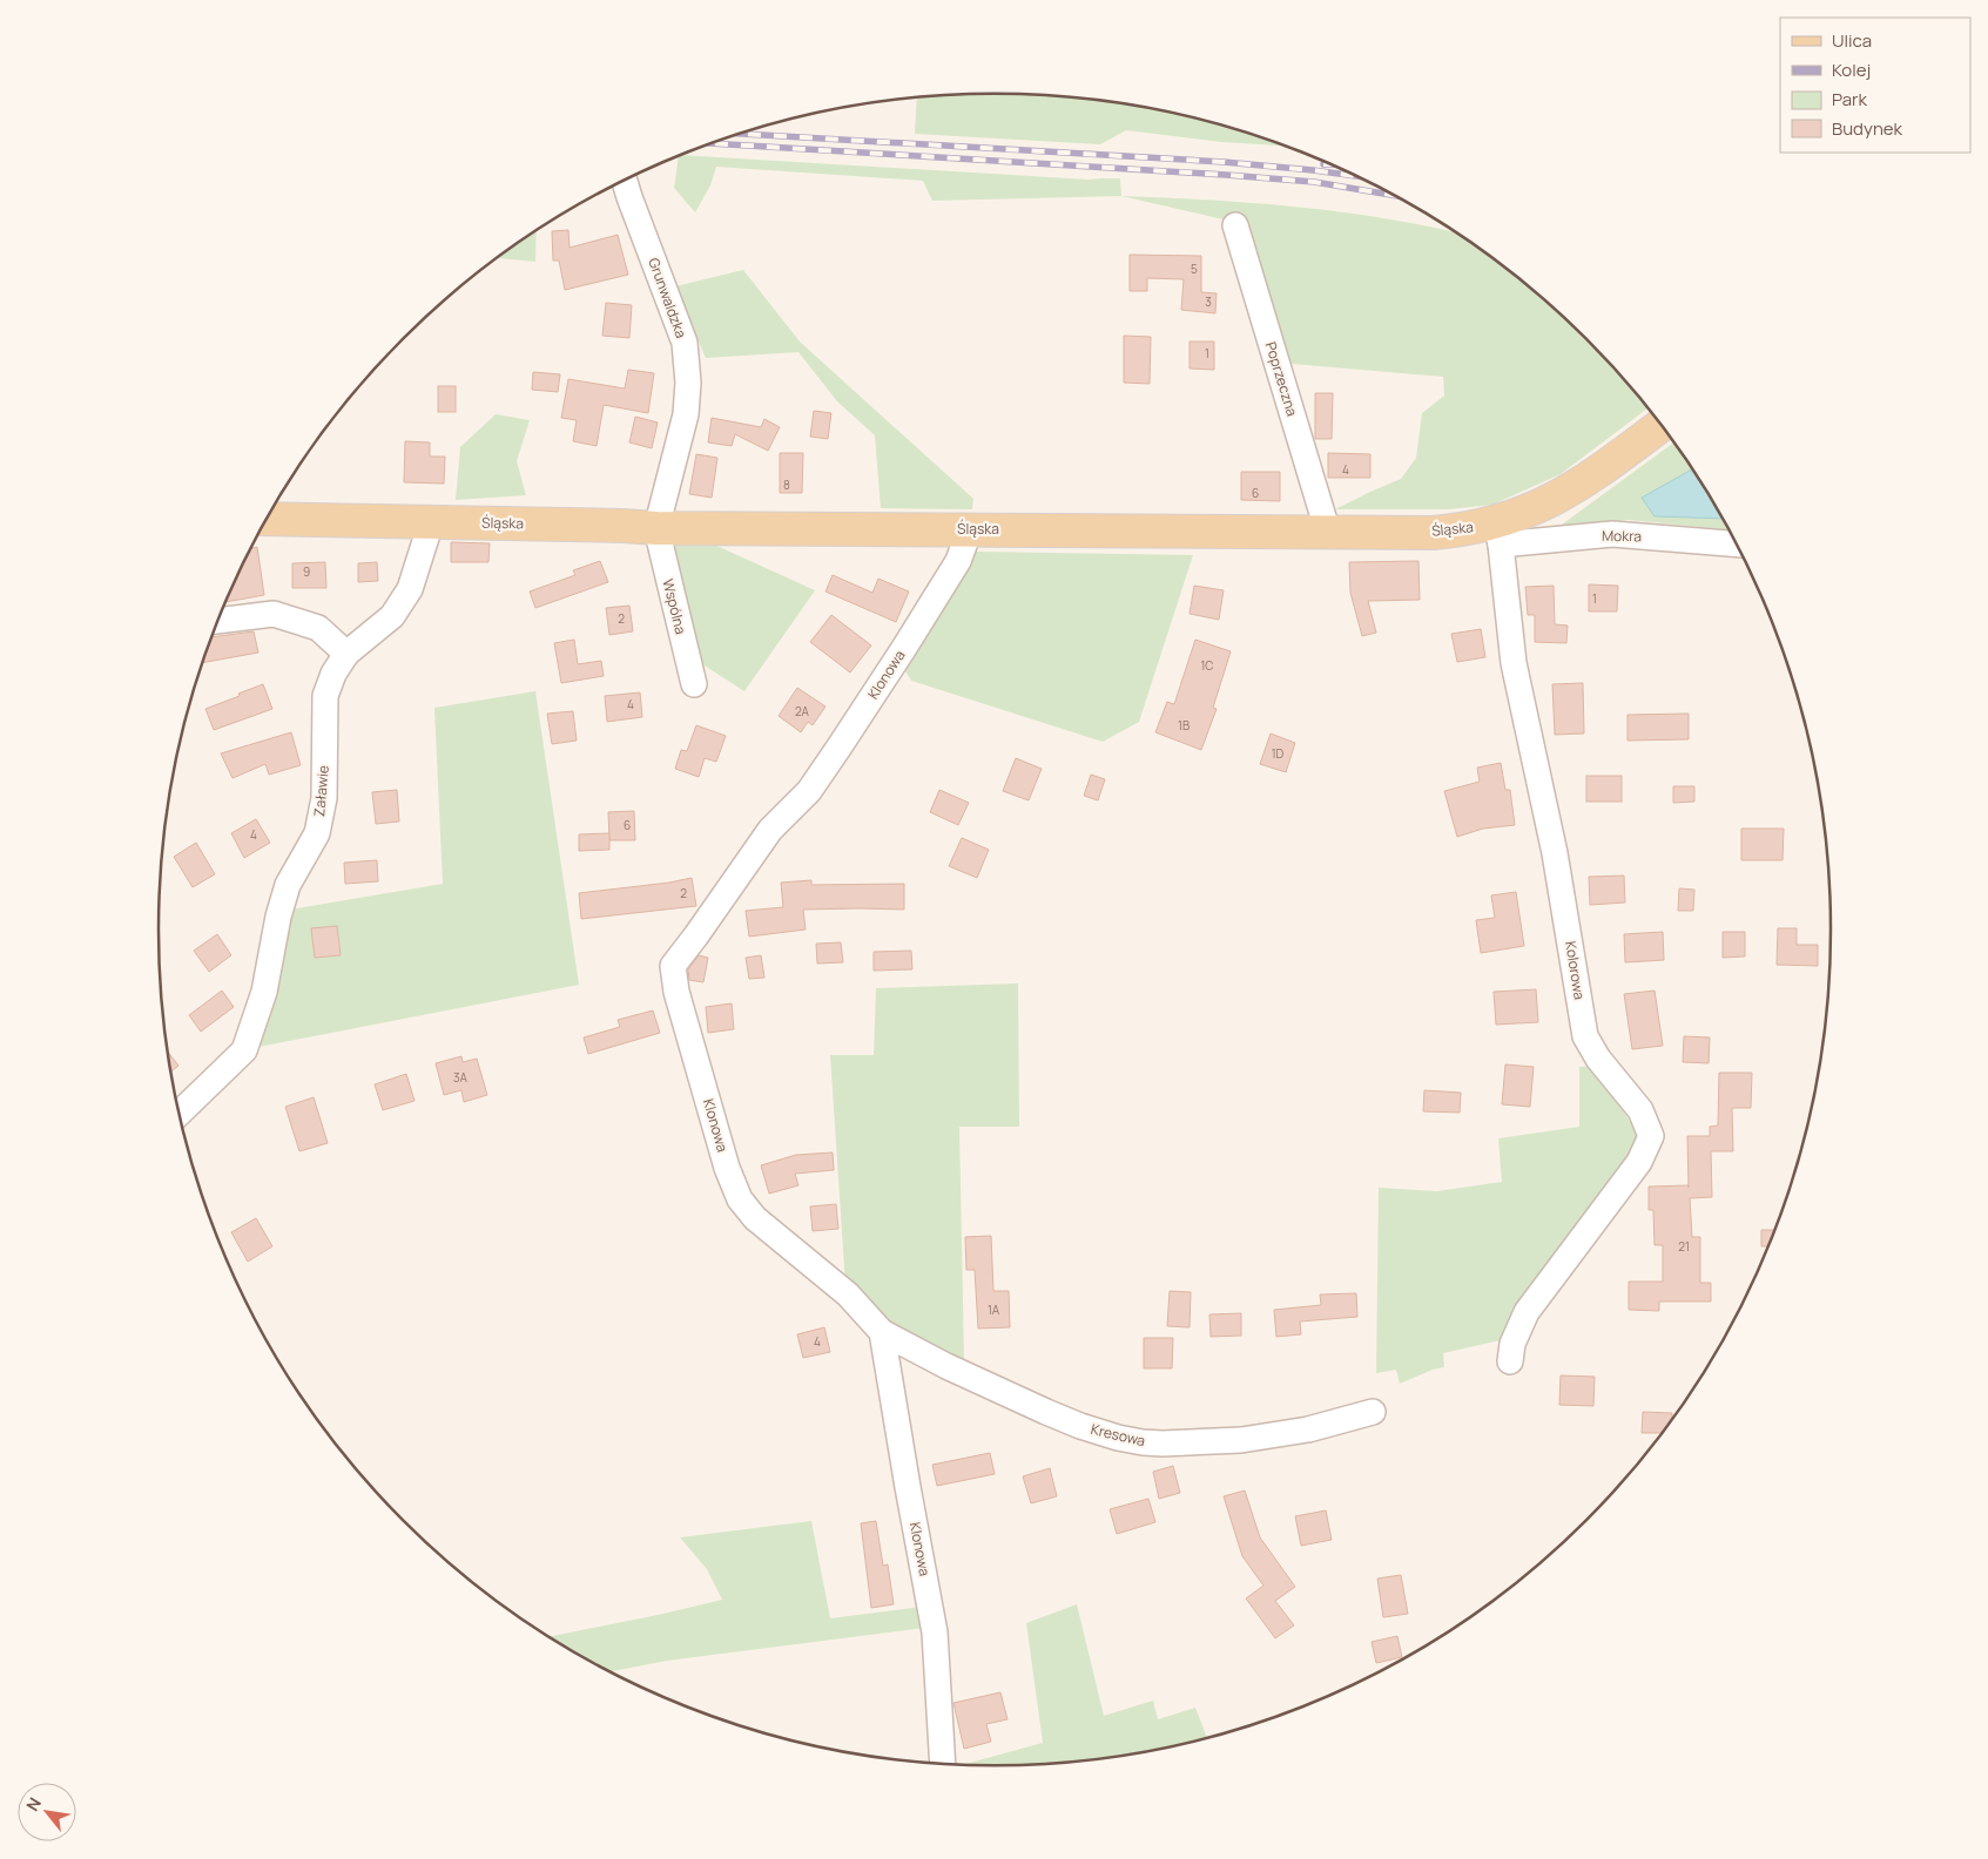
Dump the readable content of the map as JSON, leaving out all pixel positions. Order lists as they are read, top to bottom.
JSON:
{
  "streets": {
    "main road": ["Śląska"],
    "street": [
      "Grunwaldzka",
      "Poprzeczna",
      "Mokra",
      "Wspólna",
      "Klonowa",
      "Załawie",
      "Kolorowa",
      "Kresowa"
    ]
  },
  "crossings": [
    ["Grunwaldzka", "Śląska"],
    ["Grunwaldzka", "Wspólna"],
    ["Poprzeczna", "Śląska"],
    ["Śląska", "Mokra"],
    ["Śląska", "Wspólna"],
    ["Śląska", "Klonowa"],
    ["Śląska", "Załawie"],
    ["Śląska", "Kolorowa"],
    ["Mokra", "Kolorowa"],
    ["Klonowa", "Kresowa"]
  ],
  "house_numbers": [
    "5",
    "3",
    "1",
    "4",
    "8",
    "6",
    "9",
    "1",
    "2",
    "1C",
    "4",
    "2A",
    "1B",
    "1D",
    "6",
    "4",
    "2",
    "3A",
    "21",
    "1A",
    "4"
  ],
  "legend": [
    "Ulica",
    "Kolej",
    "Park",
    "Budynek"
  ],
  "north": "top left"
}
